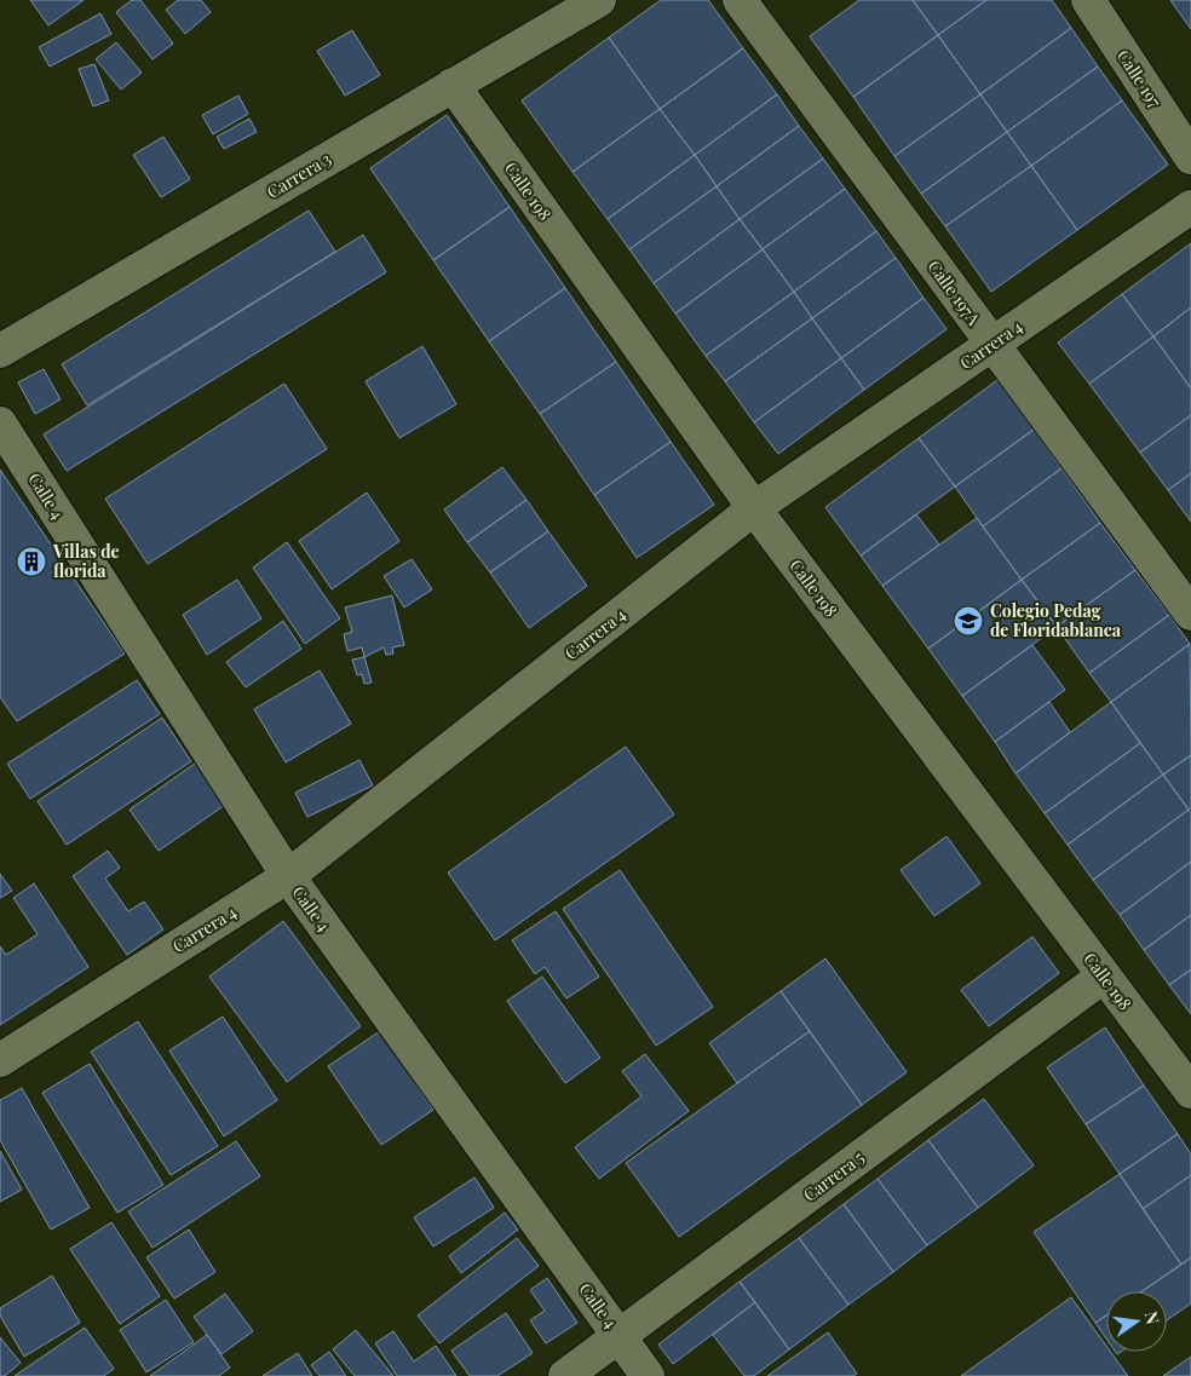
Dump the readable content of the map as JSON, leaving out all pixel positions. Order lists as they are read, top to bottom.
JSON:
{
  "streets": {
    "street": [
      "Calle 197",
      "Carrera 3",
      "Calle 198",
      "Calle 197A",
      "Carrera 4",
      "Calle 4",
      "Carrera 5"
    ]
  },
  "crossings": [
    ["Carrera 3", "Calle 198"],
    ["Calle 198", "Carrera 4"],
    ["Calle 198", "Carrera 5"],
    ["Calle 197A", "Carrera 4"],
    ["Carrera 4", "Calle 4"],
    ["Calle 4", "Carrera 5"]
  ],
  "places": {
    "building": ["Villas de florida"],
    "school or university": ["Colegio Pedag de Floridablanca"]
  },
  "north": "right"
}
